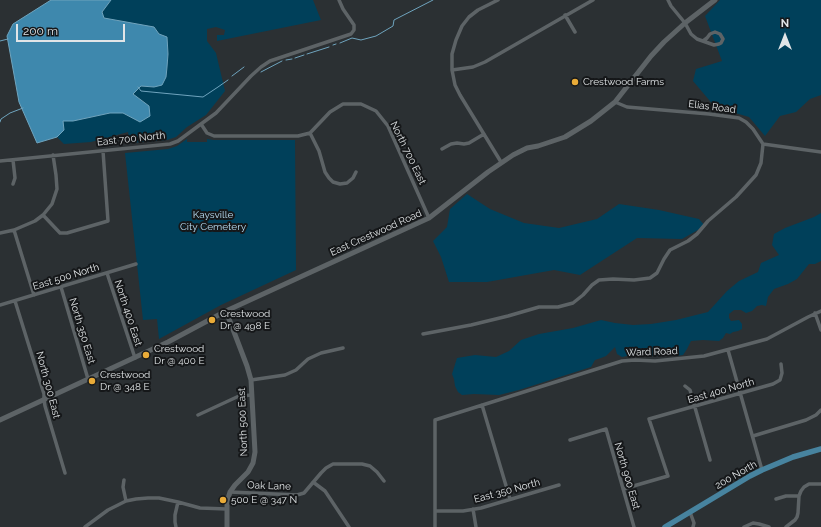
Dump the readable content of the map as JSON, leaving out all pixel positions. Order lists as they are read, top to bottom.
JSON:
{
  "streets": {
    "main road": ["200 North"],
    "street": [
      "Elias Road",
      "East 700 North",
      "North 700 East",
      "East Crestwood Road",
      "East 500 North",
      "North 400 East",
      "North 350 East",
      "Ward Road",
      "North 300 East",
      "East 400 North",
      "North 500 East",
      "North 900 East",
      "Oak Lane",
      "East 350 North"
    ]
  },
  "crossings": [
    ["Elias Road", "East Crestwood Road"],
    ["North 700 East", "East Crestwood Road"],
    ["East Crestwood Road", "North 400 East"],
    ["East Crestwood Road", "North 350 East"],
    ["East Crestwood Road", "North 300 East"],
    ["East Crestwood Road", "North 500 East"],
    ["East 500 North", "North 400 East"],
    ["East 500 North", "North 350 East"],
    ["East 500 North", "North 300 East"],
    ["Ward Road", "East 350 North"],
    ["East 400 North", "North 900 East"],
    ["North 500 East", "Oak Lane"]
  ],
  "parks": ["Kaysville City Cemetery"],
  "places": [
    "Crestwood Farms",
    "Crestwood Dr @ 498 E",
    "Crestwood Dr @ 400 E",
    "Crestwood Dr @ 348 E",
    "500 E @ 347 N"
  ],
  "scale_bar": "200 m",
  "north": "top"
}
